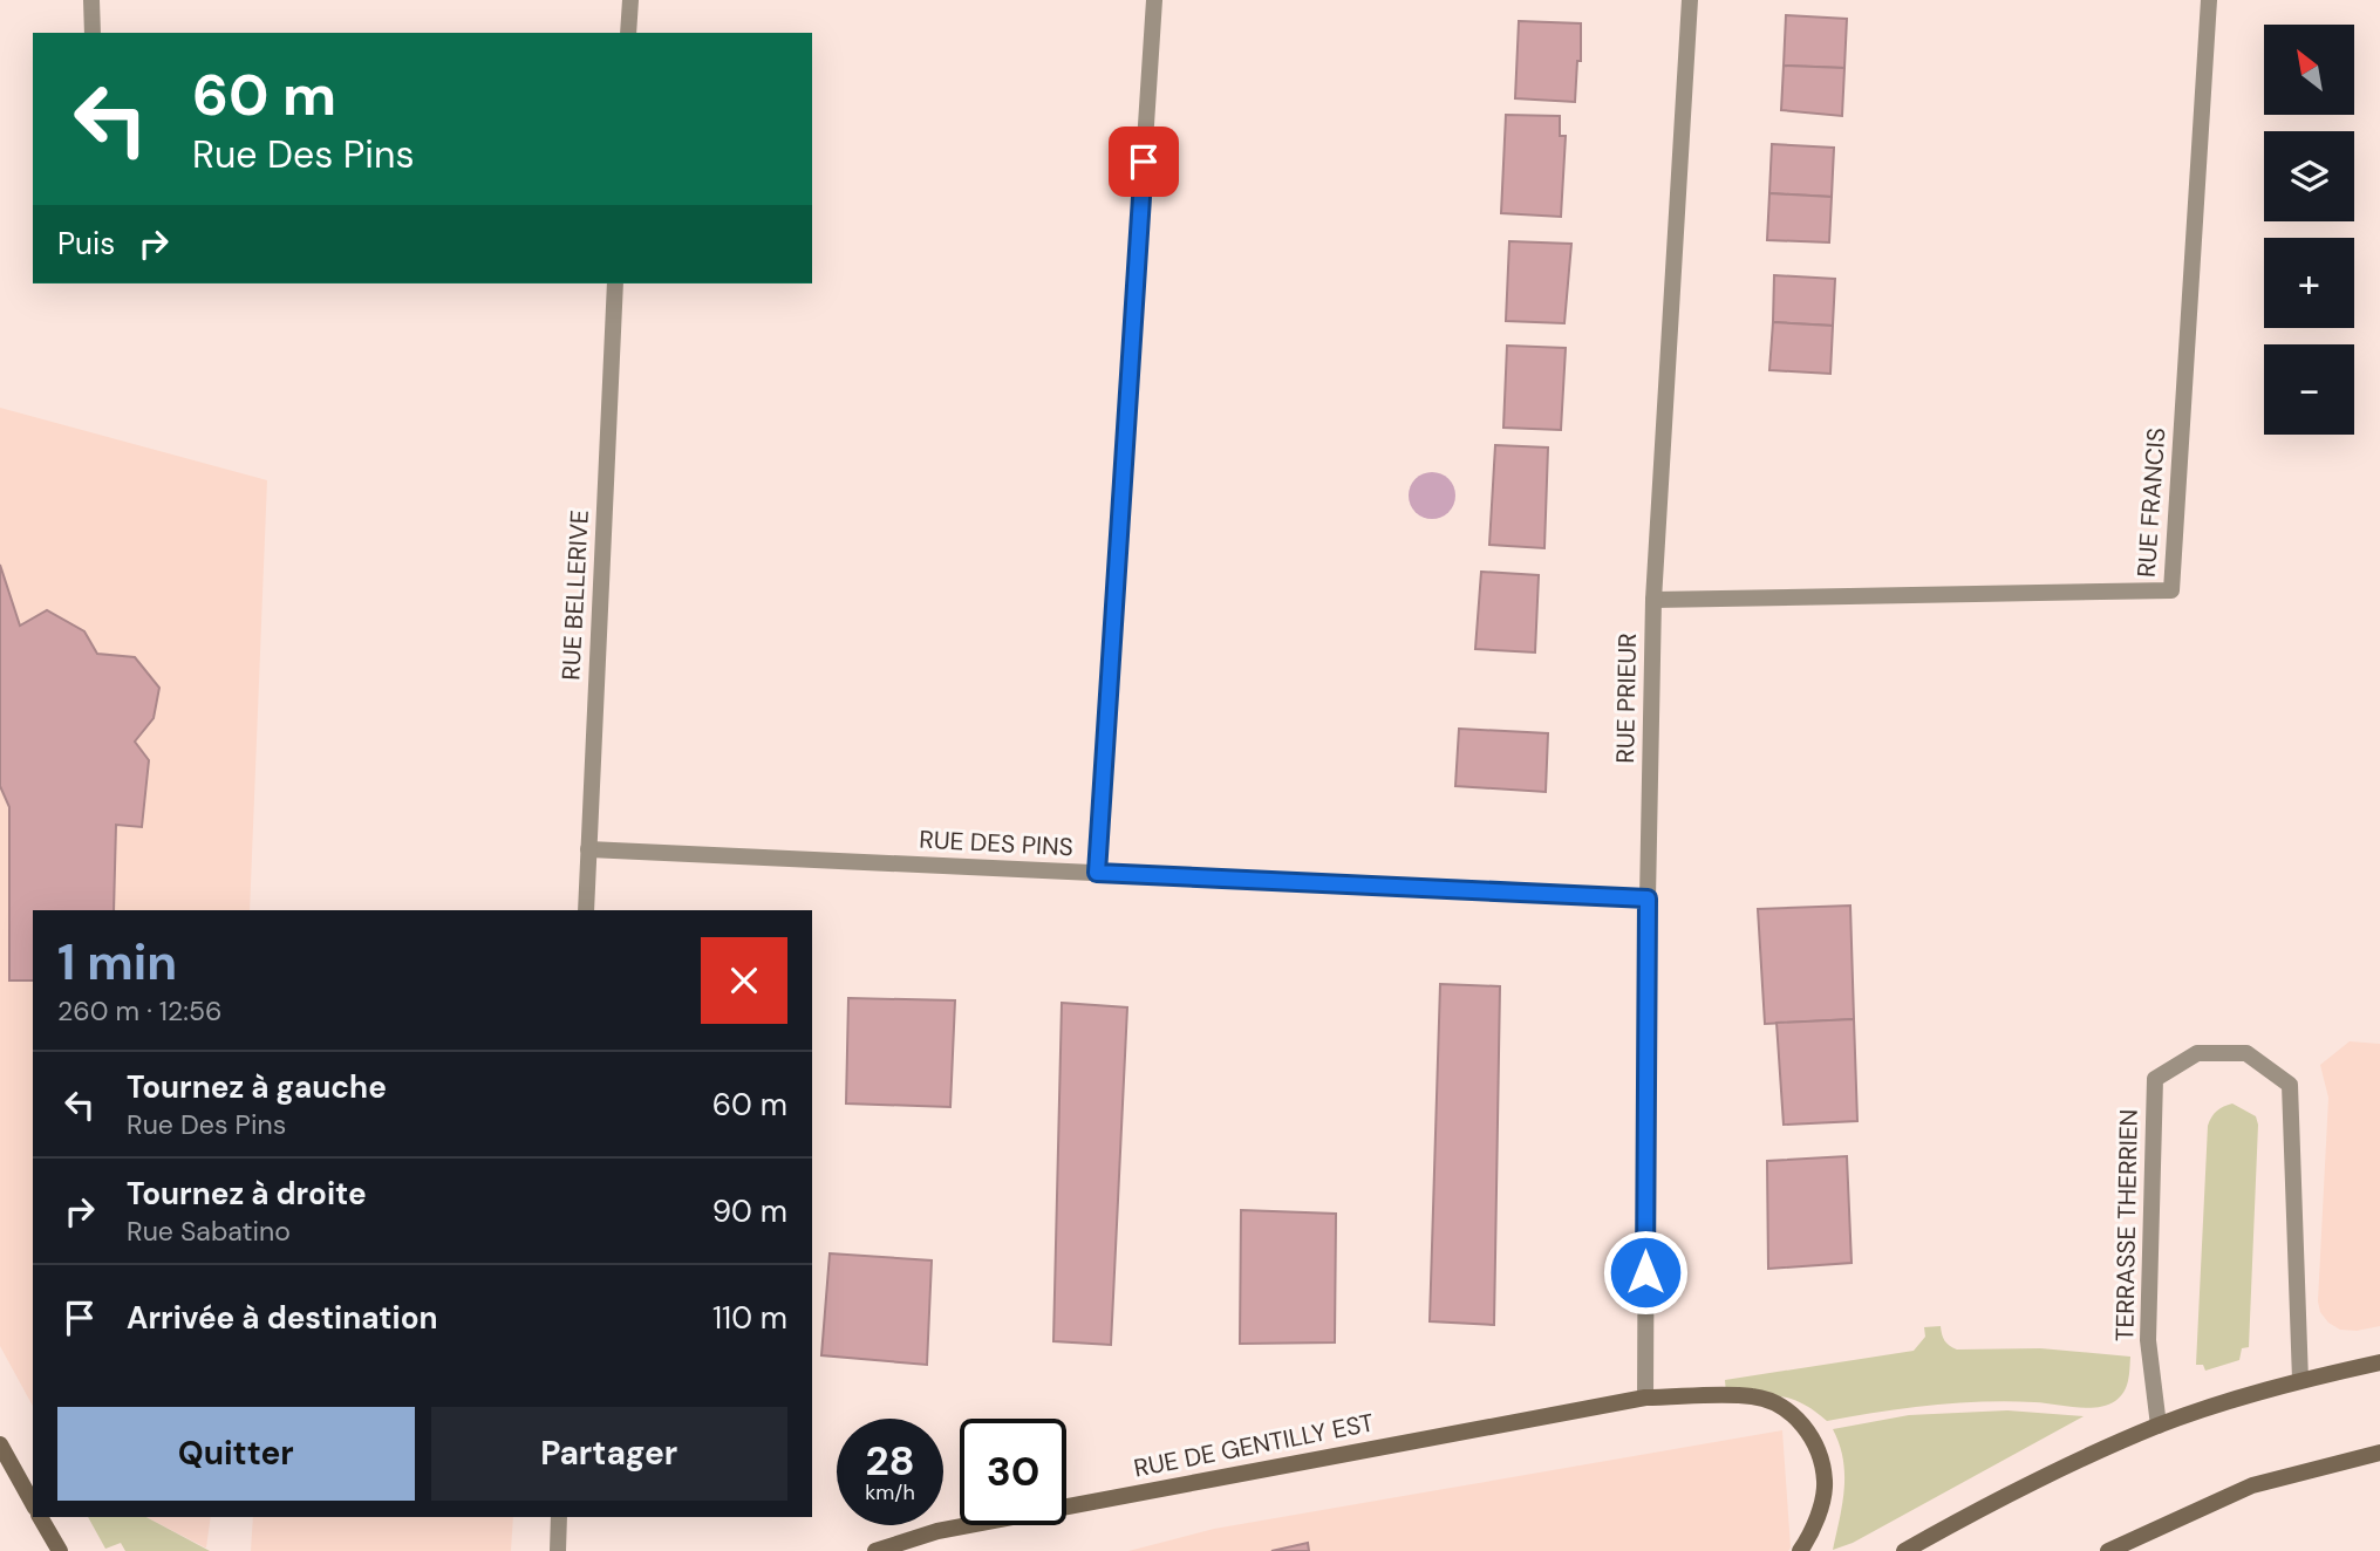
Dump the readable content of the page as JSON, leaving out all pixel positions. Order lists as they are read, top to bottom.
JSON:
{
  "streets": {
    "main road": ["RUE DE GENTILLY EST"],
    "street": [
      "RUE FRANCIS",
      "RUE BELLERIVE",
      "RUE PRIEUR",
      "RUE DES PINS",
      "TERRASSE THERRIEN"
    ]
  },
  "crossings": [
    ["RUE FRANCIS", "RUE PRIEUR"],
    ["RUE BELLERIVE", "RUE DES PINS"],
    ["RUE PRIEUR", "RUE DES PINS"],
    ["RUE PRIEUR", "RUE DE GENTILLY EST"]
  ],
  "north": "top left",
  "page": {
    "map_buttons": ["+", "−"],
    "turn": ["60 m", "Rue Des Pins"],
    "then": "Puis",
    "heading": ["1 min", "260 m · 12:56"],
    "list": [
      {
        "name": "Tournez à gauche",
        "note": "Rue Des Pins",
        "value": "60 m"
      },
      {
        "name": "Tournez à droite",
        "note": "Rue Sabatino",
        "value": "90 m"
      },
      {
        "name": "Arrivée à destination",
        "value": "110 m"
      }
    ],
    "buttons": ["Quitter", "Partager"],
    "speed": "28 km/h",
    "limit": "30"
  }
}
